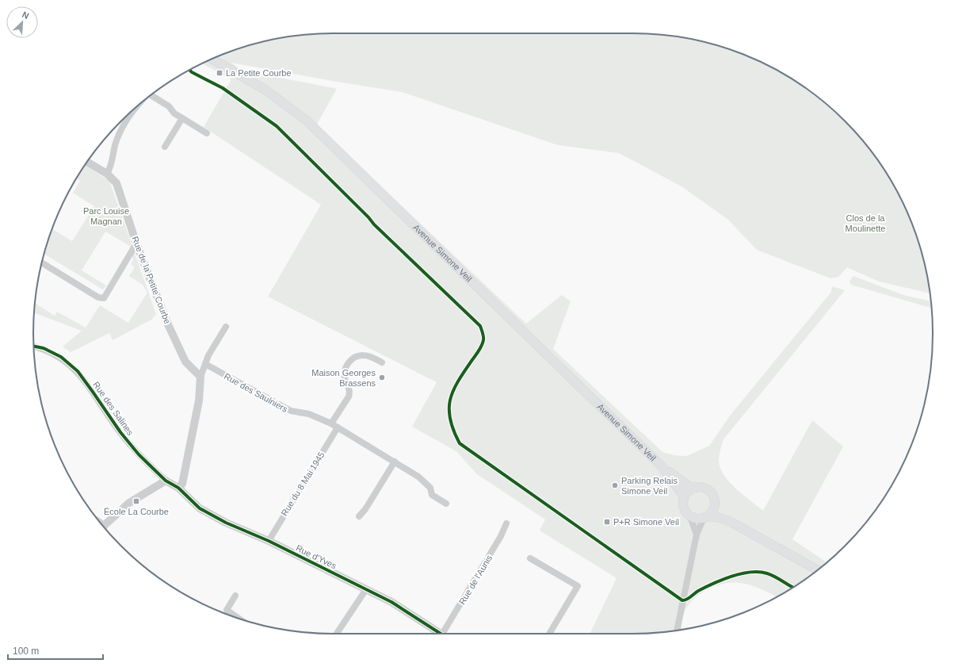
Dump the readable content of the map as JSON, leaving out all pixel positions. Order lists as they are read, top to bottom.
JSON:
{
  "streets": {
    "main road": ["Avenue Simone Veil"],
    "street": [
      "Rue de la Petite Courbe",
      "Rue des Saulniers",
      "Rue des Salines",
      "Rue du 8 Mai 1945",
      "Rue d'Yves",
      "Rue de l'Aunis"
    ]
  },
  "crossings": [
    ["Rue des Salines", "Rue d'Yves"],
    ["Rue du 8 Mai 1945", "Rue d'Yves"]
  ],
  "parks": ["Parc Louise Magnan", "Clos de la Moulinette"],
  "places": {
    "transit": ["La Petite Courbe", "École La Courbe", "P+R Simone Veil"],
    "other": ["Maison Georges Brassens", "Parking Relais Simone Veil"]
  },
  "scale_bar": "100 m",
  "north": "top right"
}
